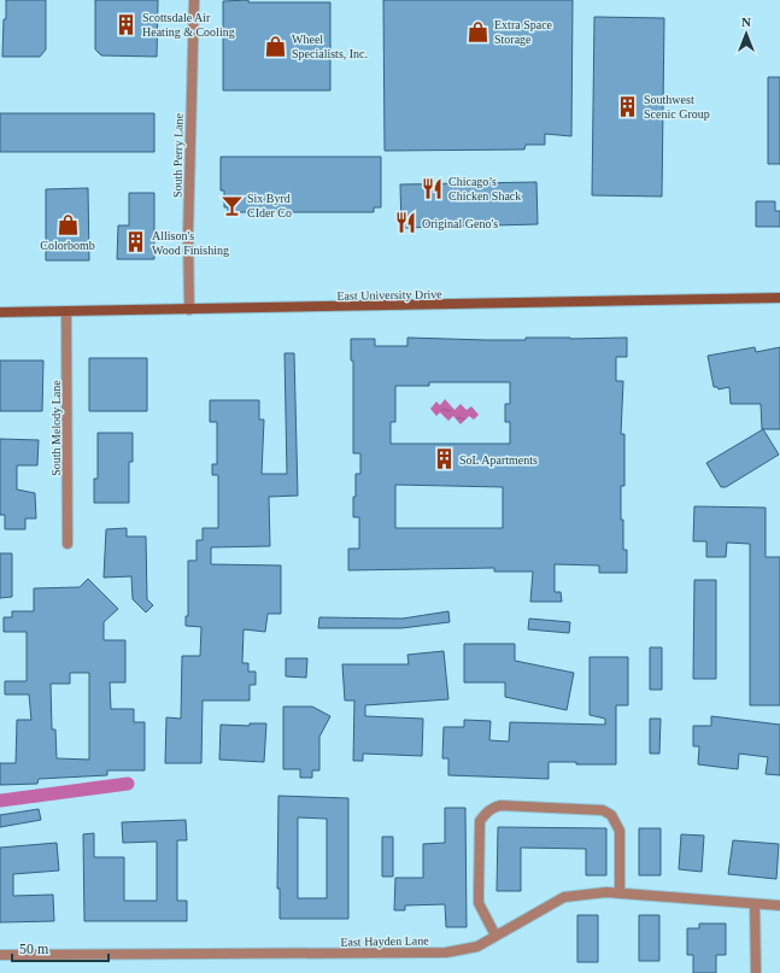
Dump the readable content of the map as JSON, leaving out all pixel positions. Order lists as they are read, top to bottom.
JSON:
{
  "streets": {
    "main road": ["East University Drive"],
    "street": ["South Perry Lane", "South Melody Lane", "East Hayden Lane"]
  },
  "crossings": [
    ["South Perry Lane", "East University Drive"],
    ["East University Drive", "South Melody Lane"]
  ],
  "places": {
    "building": [
      "Scottsdale Air Heating & Cooling",
      "Southwest Scenic Group",
      "Allison's Wood Finishing",
      "SoL Apartments"
    ],
    "shop": ["Extra Space Storage", "Wheel Specialists, Inc.", "Colorbomb"],
    "restaurant": ["Chicago’s Chicken Shack", "Original Geno's"],
    "bar": ["Six Byrd CIder Co"]
  },
  "scale_bar": "50 m",
  "north": "top"
}
